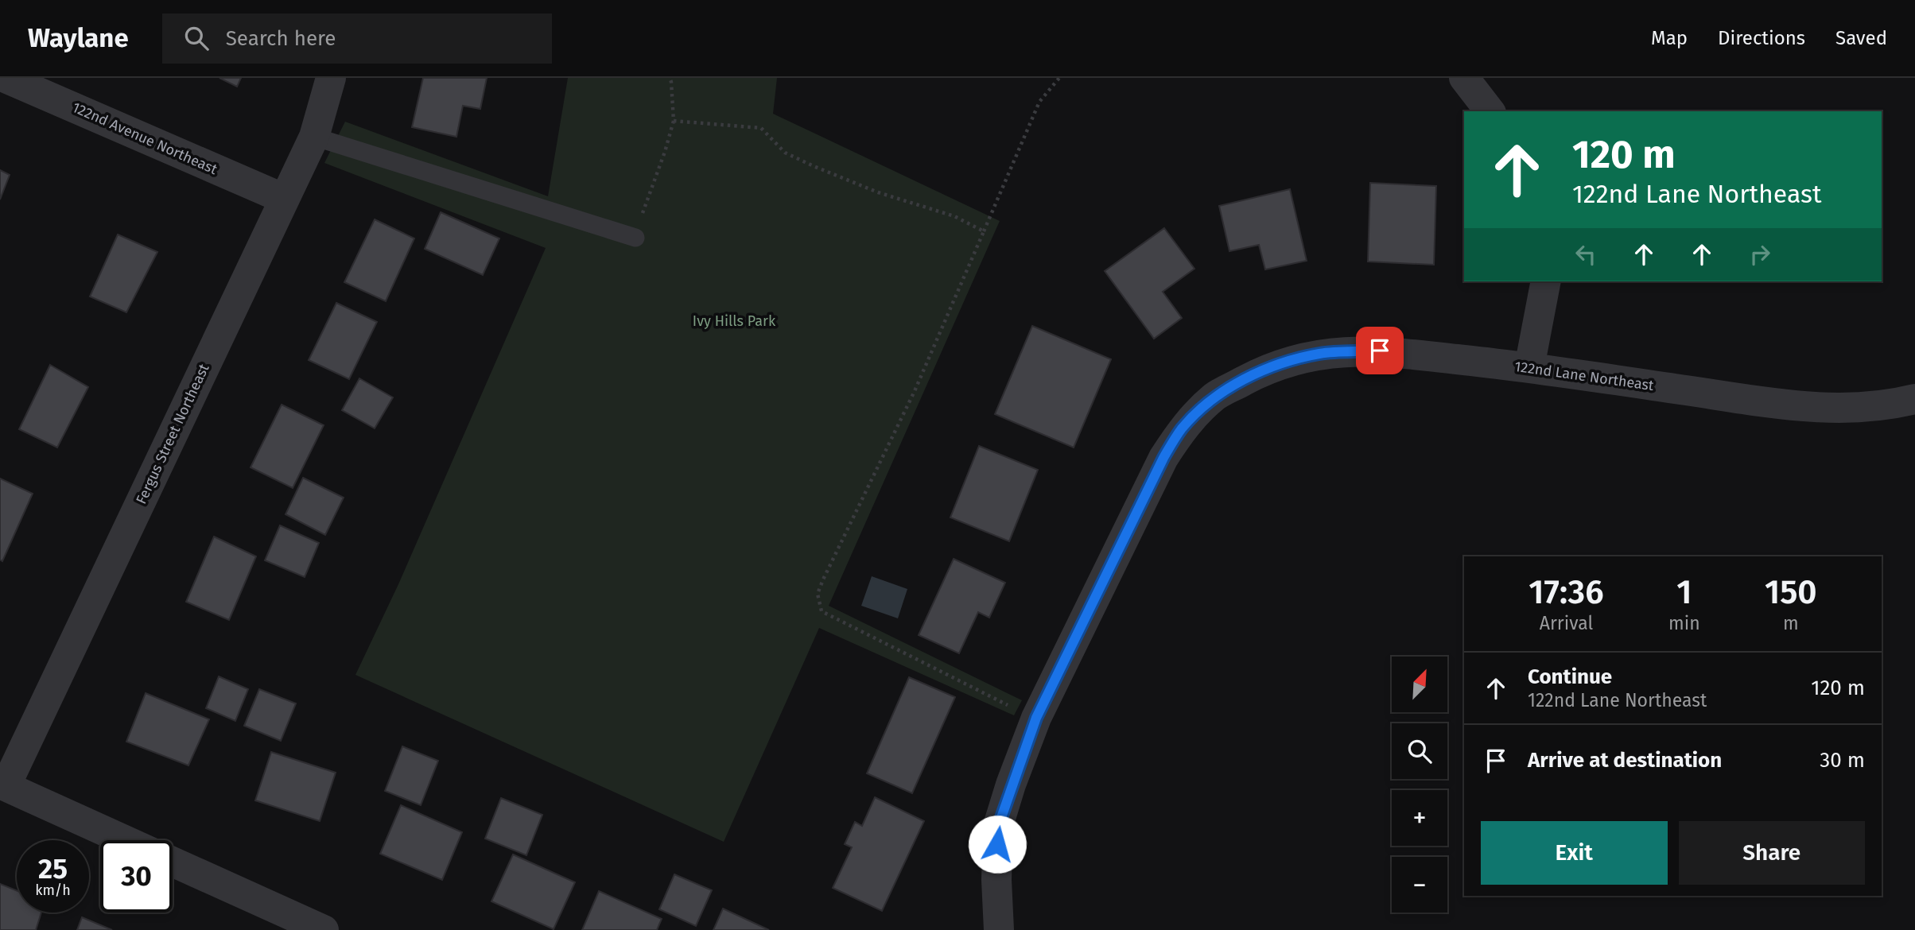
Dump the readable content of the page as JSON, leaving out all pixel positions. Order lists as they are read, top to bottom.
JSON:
{
  "streets": {
    "street": ["122nd Avenue Northeast", "122nd Lane Northeast", "Fergus Street Northeast"]
  },
  "crossings": [
    ["122nd Avenue Northeast", "Fergus Street Northeast"]
  ],
  "parks": ["Ivy Hills Park"],
  "north": "top right",
  "page": {
    "header": "Waylane",
    "search": "Search here",
    "nav": ["Map", "Directions", "Saved"],
    "turn": ["120 m", "122nd Lane Northeast"],
    "eta": [
      "17:36",
      "Arrival",
      "1",
      "min",
      "150",
      "m"
    ],
    "list": [
      {
        "name": "Continue",
        "note": "122nd Lane Northeast",
        "value": "120 m"
      },
      {
        "name": "Arrive at destination",
        "value": "30 m"
      }
    ],
    "map_buttons": ["+", "−"],
    "buttons": ["Exit", "Share"],
    "speed": "25 km/h",
    "limit": "30"
  }
}
